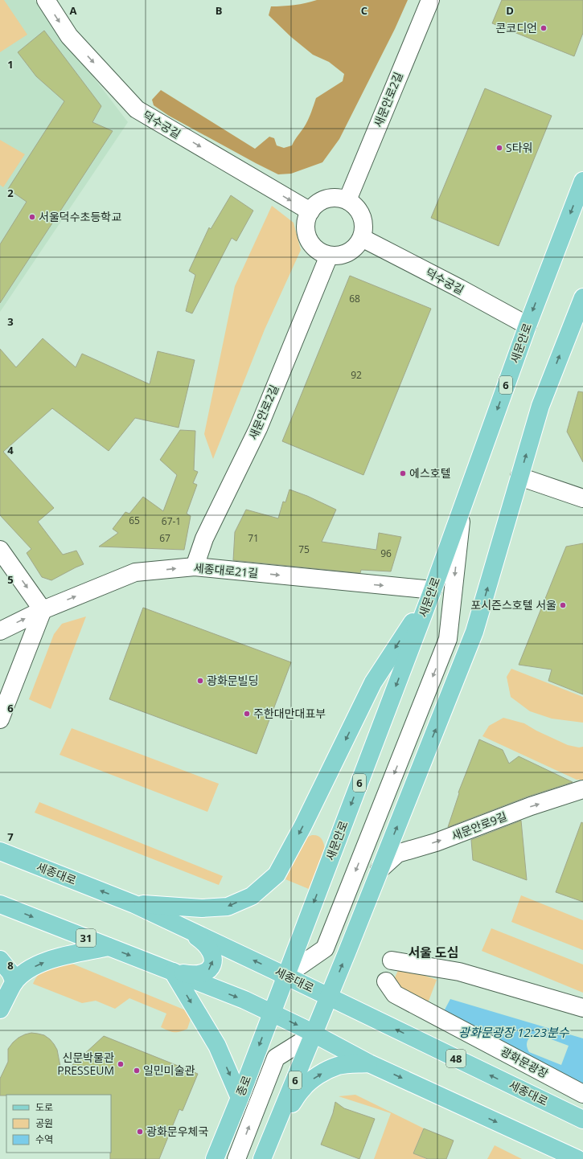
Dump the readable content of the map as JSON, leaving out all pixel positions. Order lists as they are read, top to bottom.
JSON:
{
  "streets": {
    "main road": [
      "새문안로",
      "6",
      "세종대로",
      "31",
      "48",
      "종로"
    ],
    "street": [
      "새문안로2길",
      "덕수궁길",
      "세종대로21길",
      "새문안로9길",
      "광화문광장"
    ]
  },
  "crossings": [
    ["새문안로2길", "덕수궁길"],
    ["새문안로2길", "세종대로21길"],
    ["덕수궁길", "새문안로"],
    ["새문안로", "세종대로21길"],
    ["새문안로", "세종대로"],
    ["새문안로", "31"],
    ["새문안로", "종로"],
    ["6", "새문안로9길"],
    ["6", "세종대로"],
    ["6", "31"],
    ["31", "종로"]
  ],
  "one_way": ["덕수궁길", "세종대로21길", "새문안로9길"],
  "districts": ["서울 도심"],
  "water": ["광화문광장 12.23분수"],
  "places": [
    "콘코디언",
    "S타워",
    "서울덕수초등학교",
    "에스호텔",
    "포시즌스호텔 서울",
    "광화문빌딩",
    "주한대만대표부",
    "신문박물관 PRESSEUM",
    "일민미술관",
    "광화문우체국"
  ],
  "house_numbers": [
    "68",
    "92",
    "65",
    "67-1",
    "67",
    "71",
    "75",
    "96"
  ],
  "legend": ["도로", "공원", "수역"],
  "grid": {
    "columns": [
      "A",
      "B",
      "C",
      "D"
    ],
    "rows": [
      "1",
      "2",
      "3",
      "4",
      "5",
      "6",
      "7",
      "8"
    ]
  }
}
